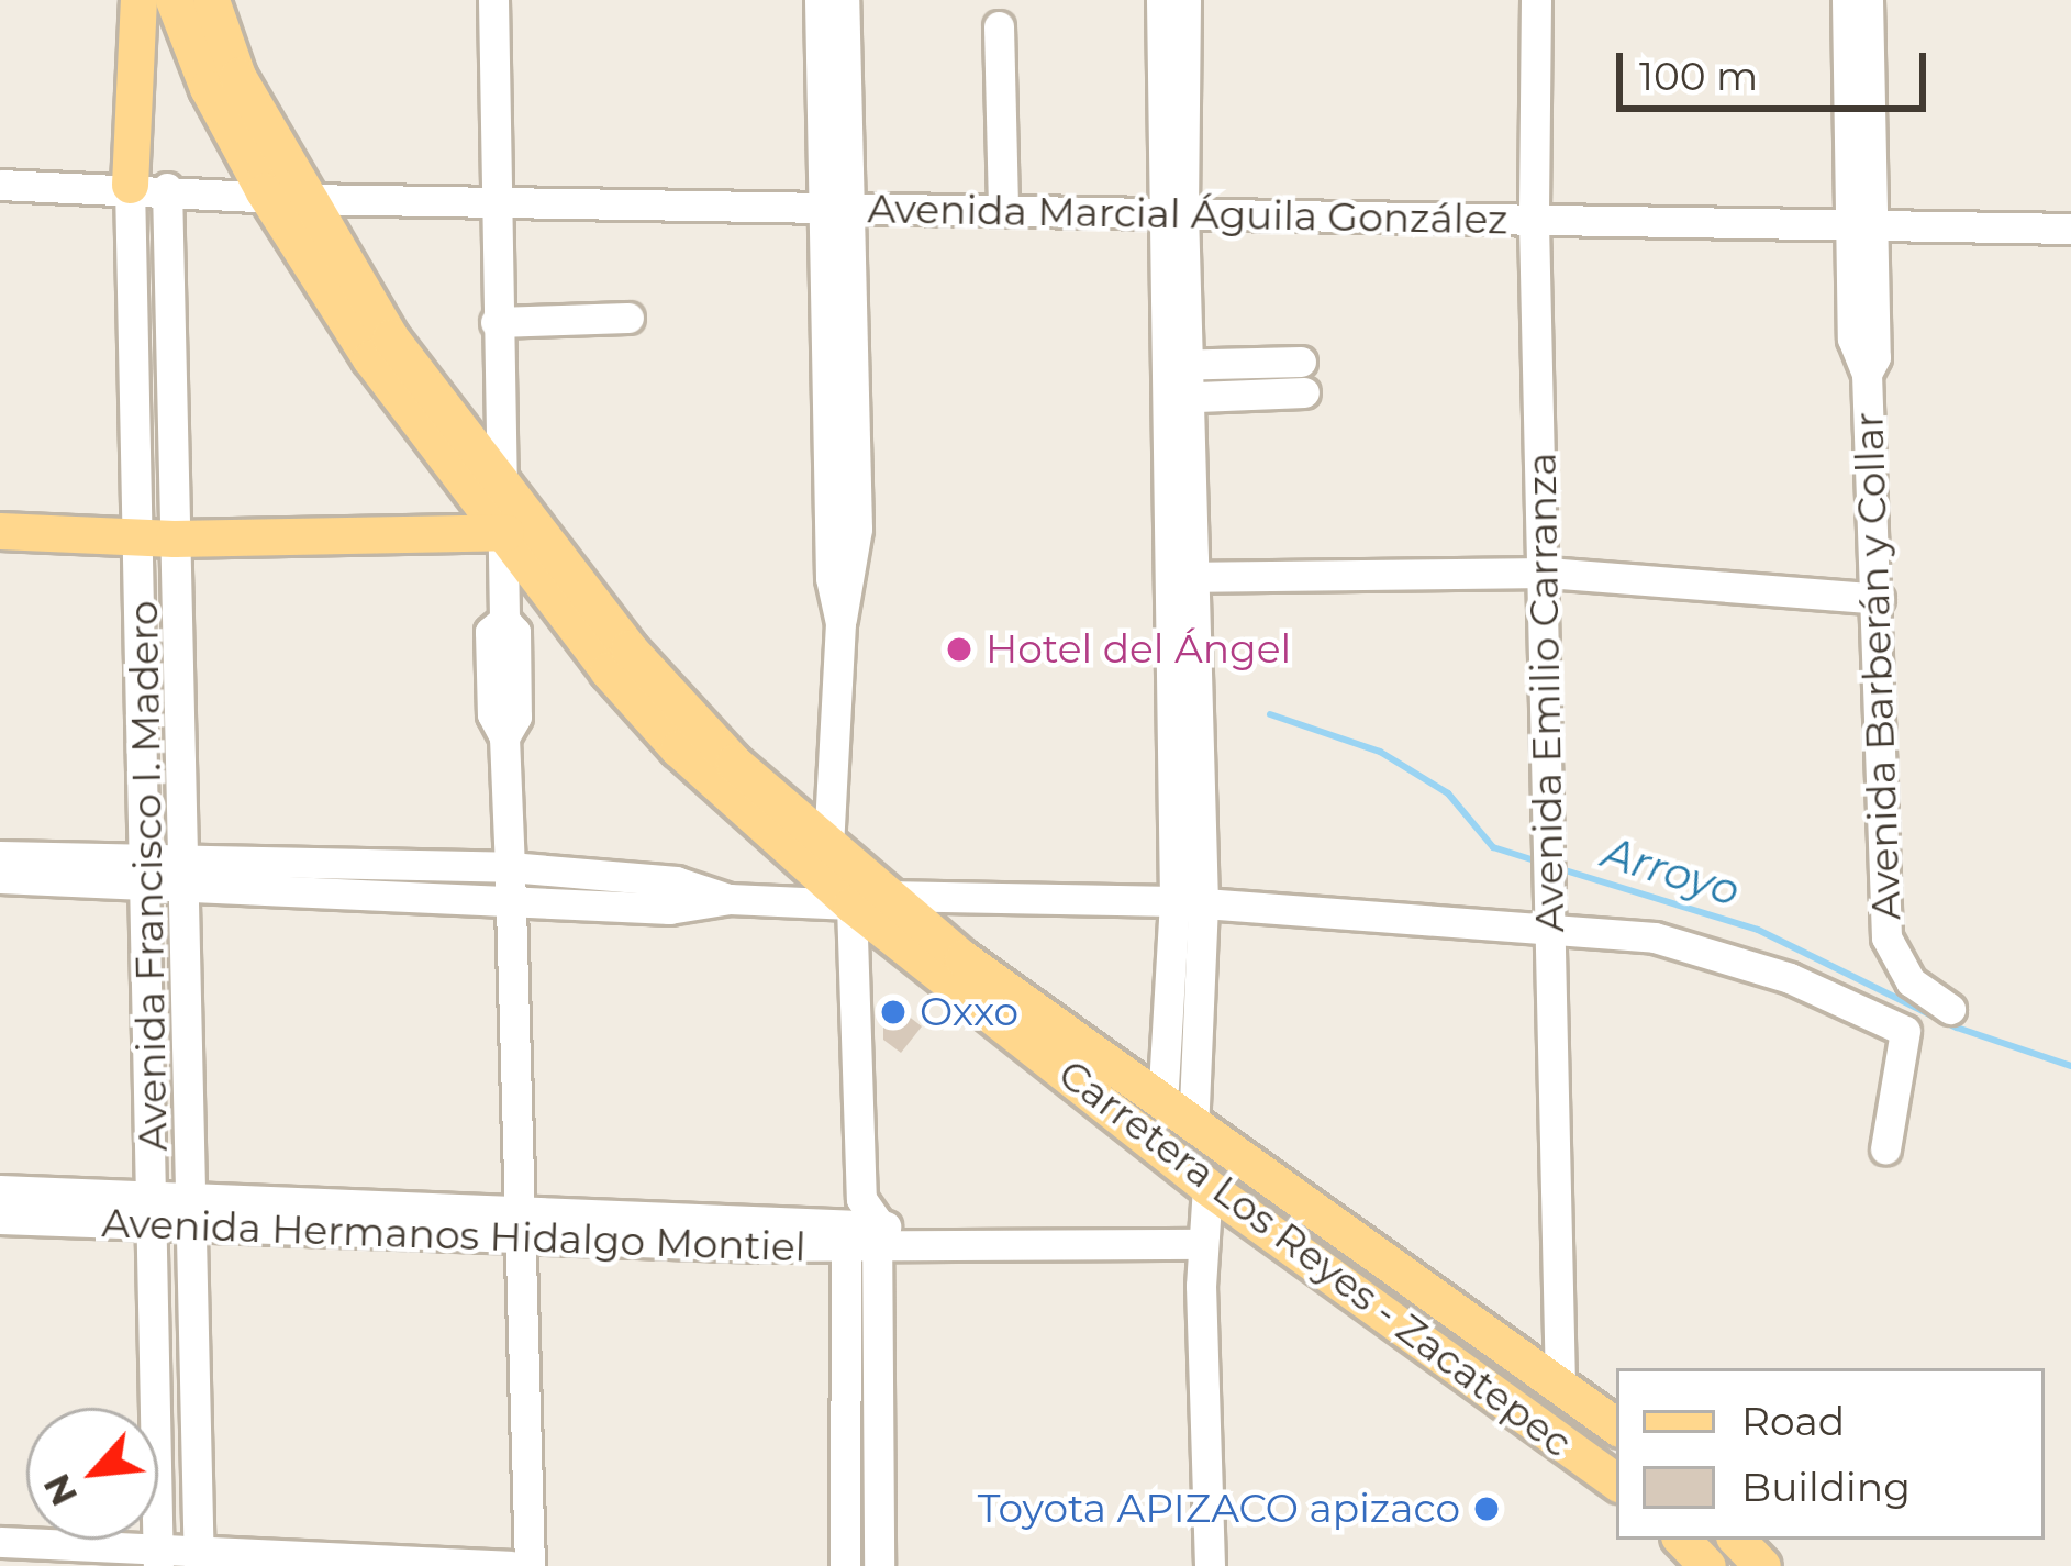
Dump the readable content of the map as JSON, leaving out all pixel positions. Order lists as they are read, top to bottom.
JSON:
{
  "streets": {
    "main road": ["Carretera Los Reyes - Zacatepec"],
    "street": [
      "Avenida Marcial Águila González",
      "Avenida Barberán y Collar",
      "Avenida Emilio Carranza",
      "Avenida Francisco I. Madero",
      "Avenida Hermanos Hidalgo Montiel"
    ]
  },
  "crossings": [
    ["Avenida Marcial Águila González", "Avenida Barberán y Collar"],
    ["Avenida Marcial Águila González", "Avenida Emilio Carranza"],
    ["Avenida Marcial Águila González", "Carretera Los Reyes - Zacatepec"],
    ["Avenida Emilio Carranza", "Carretera Los Reyes - Zacatepec"],
    ["Avenida Francisco I. Madero", "Avenida Hermanos Hidalgo Montiel"]
  ],
  "water": ["Arroyo"],
  "places": ["Hotel del Ángel", "Oxxo", "Toyota APIZACO apizaco"],
  "legend": ["Road", "Building"],
  "scale_bar": "100 m",
  "north": "bottom left"
}
